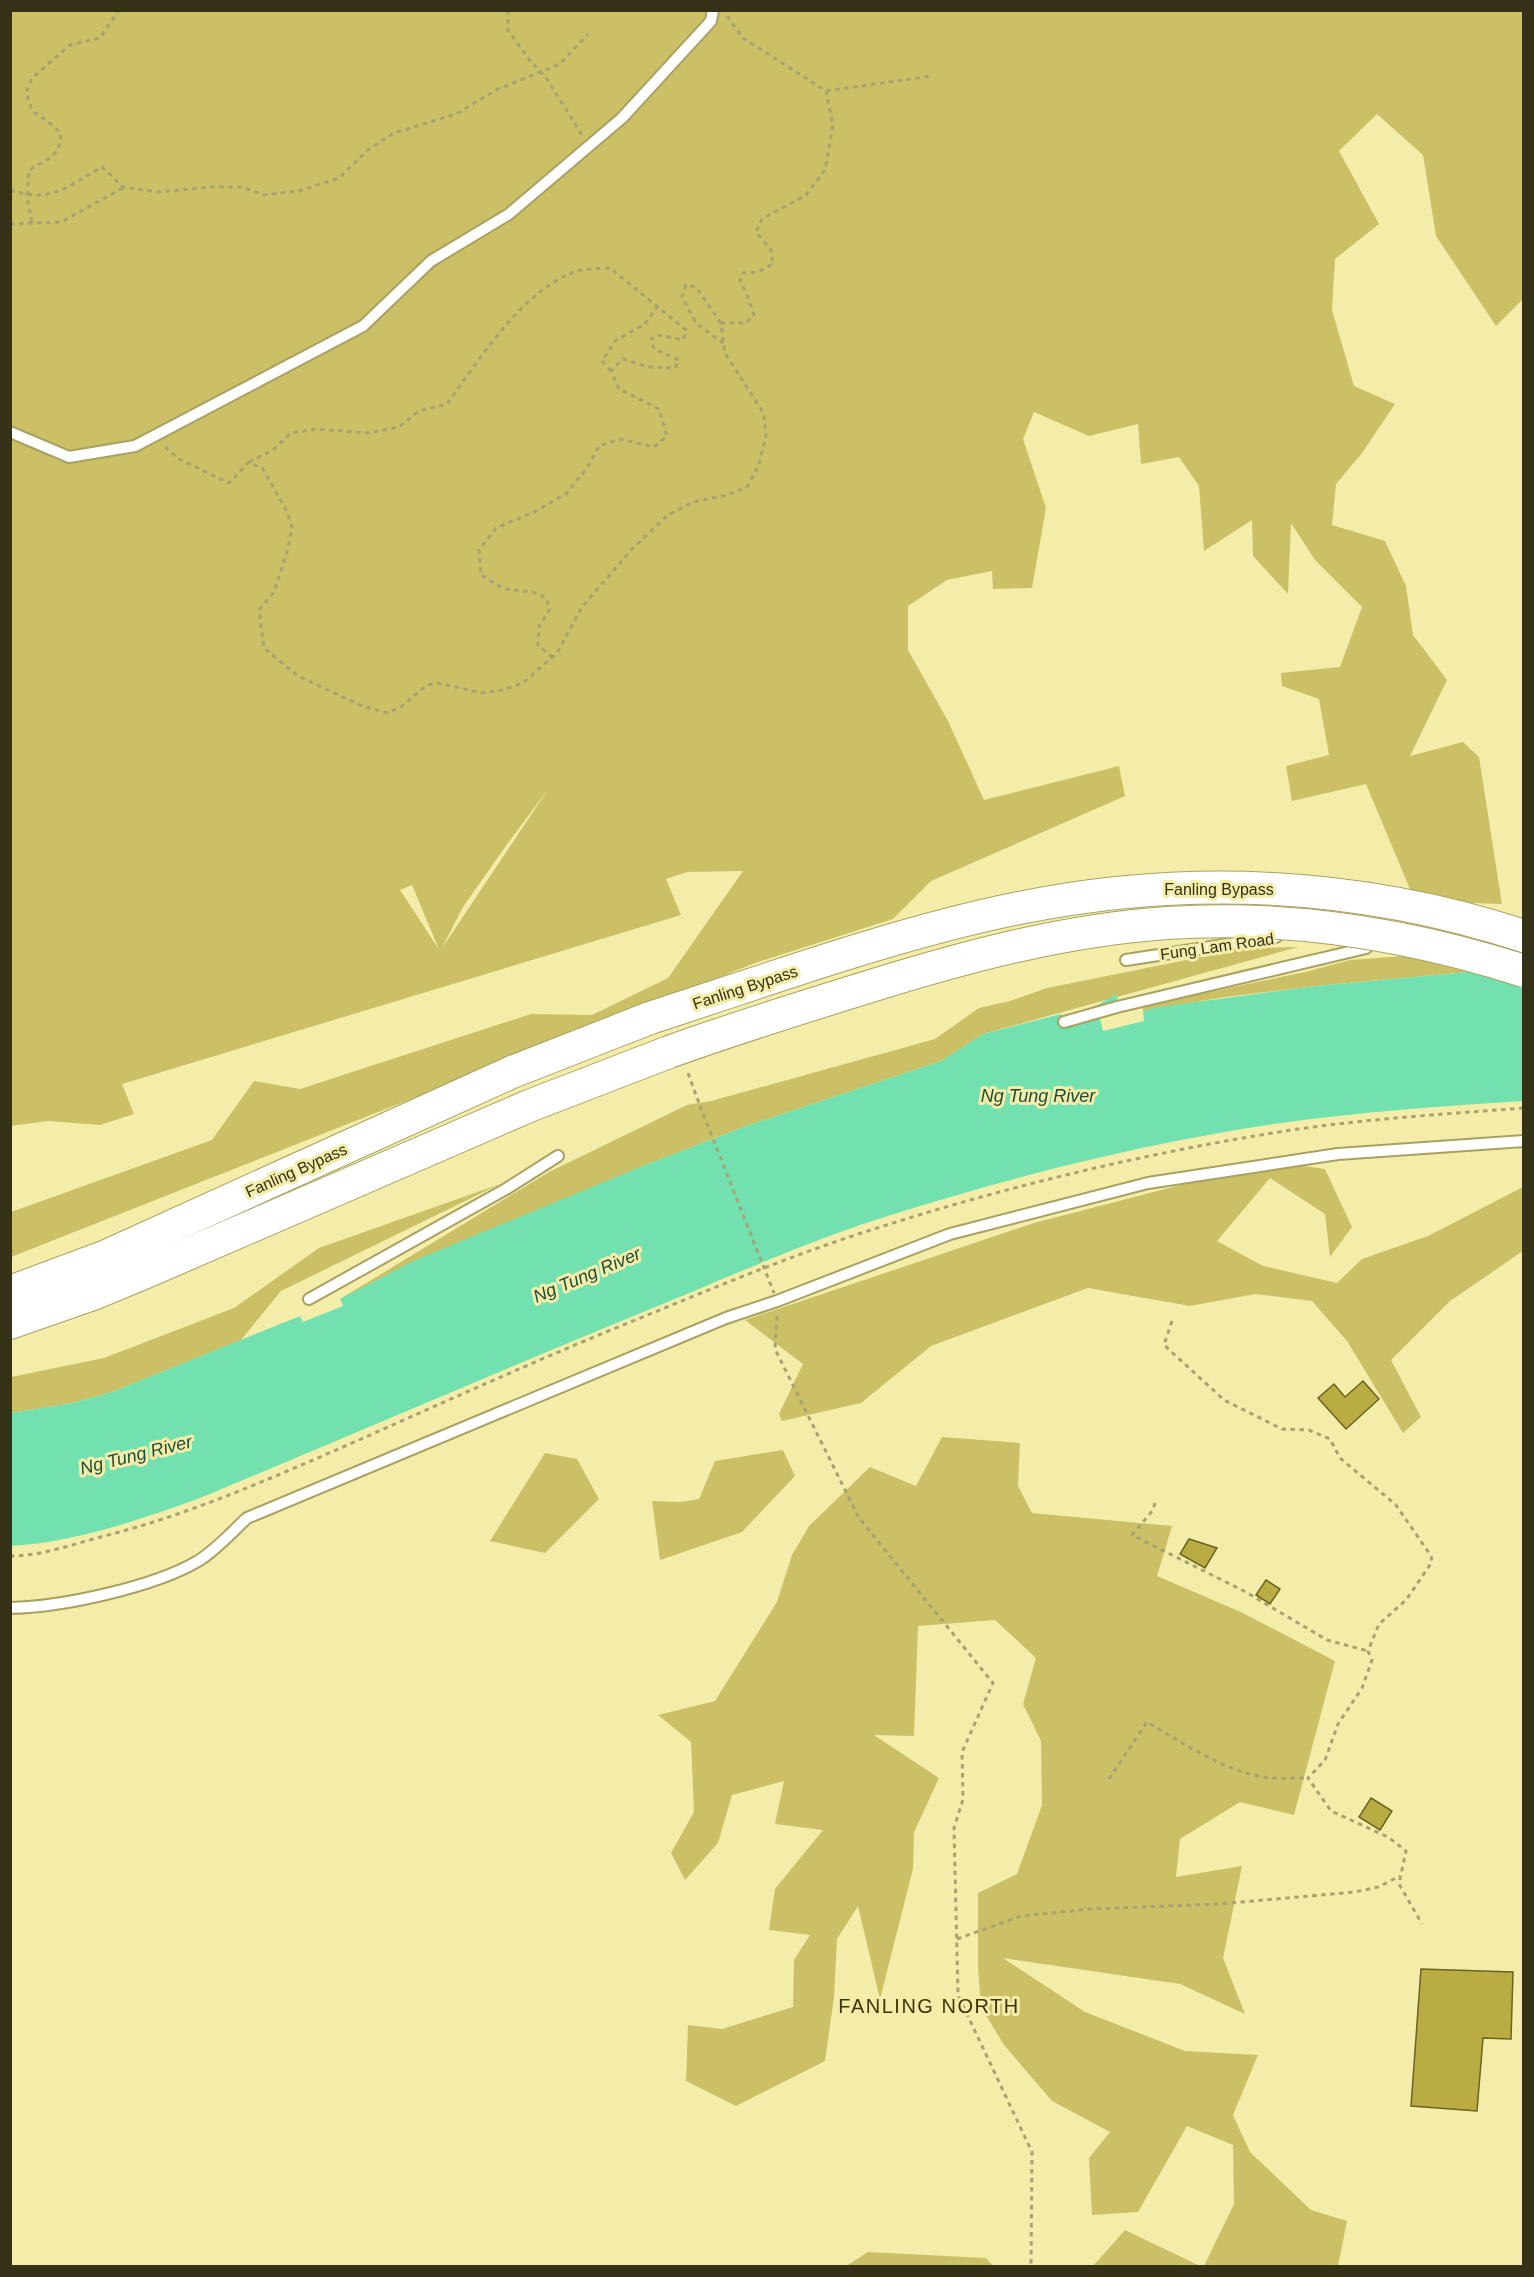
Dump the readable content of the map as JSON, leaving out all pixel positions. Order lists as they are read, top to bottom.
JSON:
{
  "streets": {
    "main road": ["Fanling Bypass"],
    "lane": ["Fung Lam Road"]
  },
  "districts": ["FANLING NORTH"],
  "water": ["Ng Tung River"]
}
